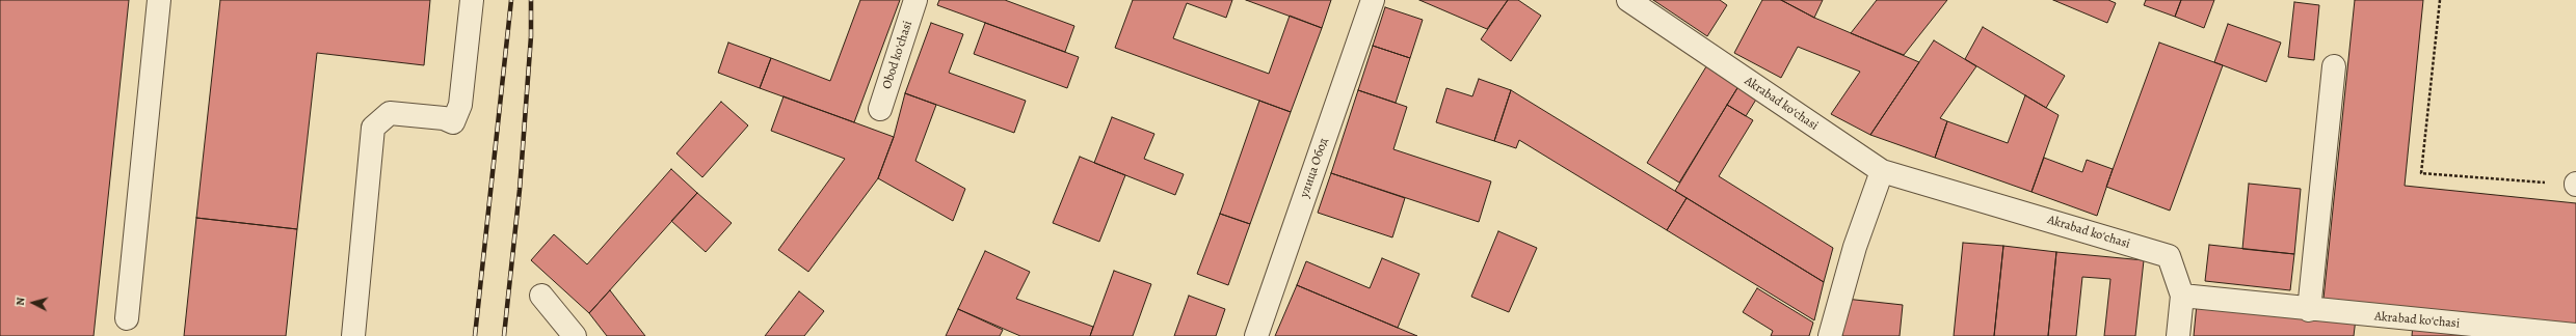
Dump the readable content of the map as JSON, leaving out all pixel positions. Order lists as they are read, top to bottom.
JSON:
{
  "streets": {
    "street": ["Obod koʻchasi", "Akrabad koʻchasi", "улица Обод"]
  },
  "north": "left"
}
